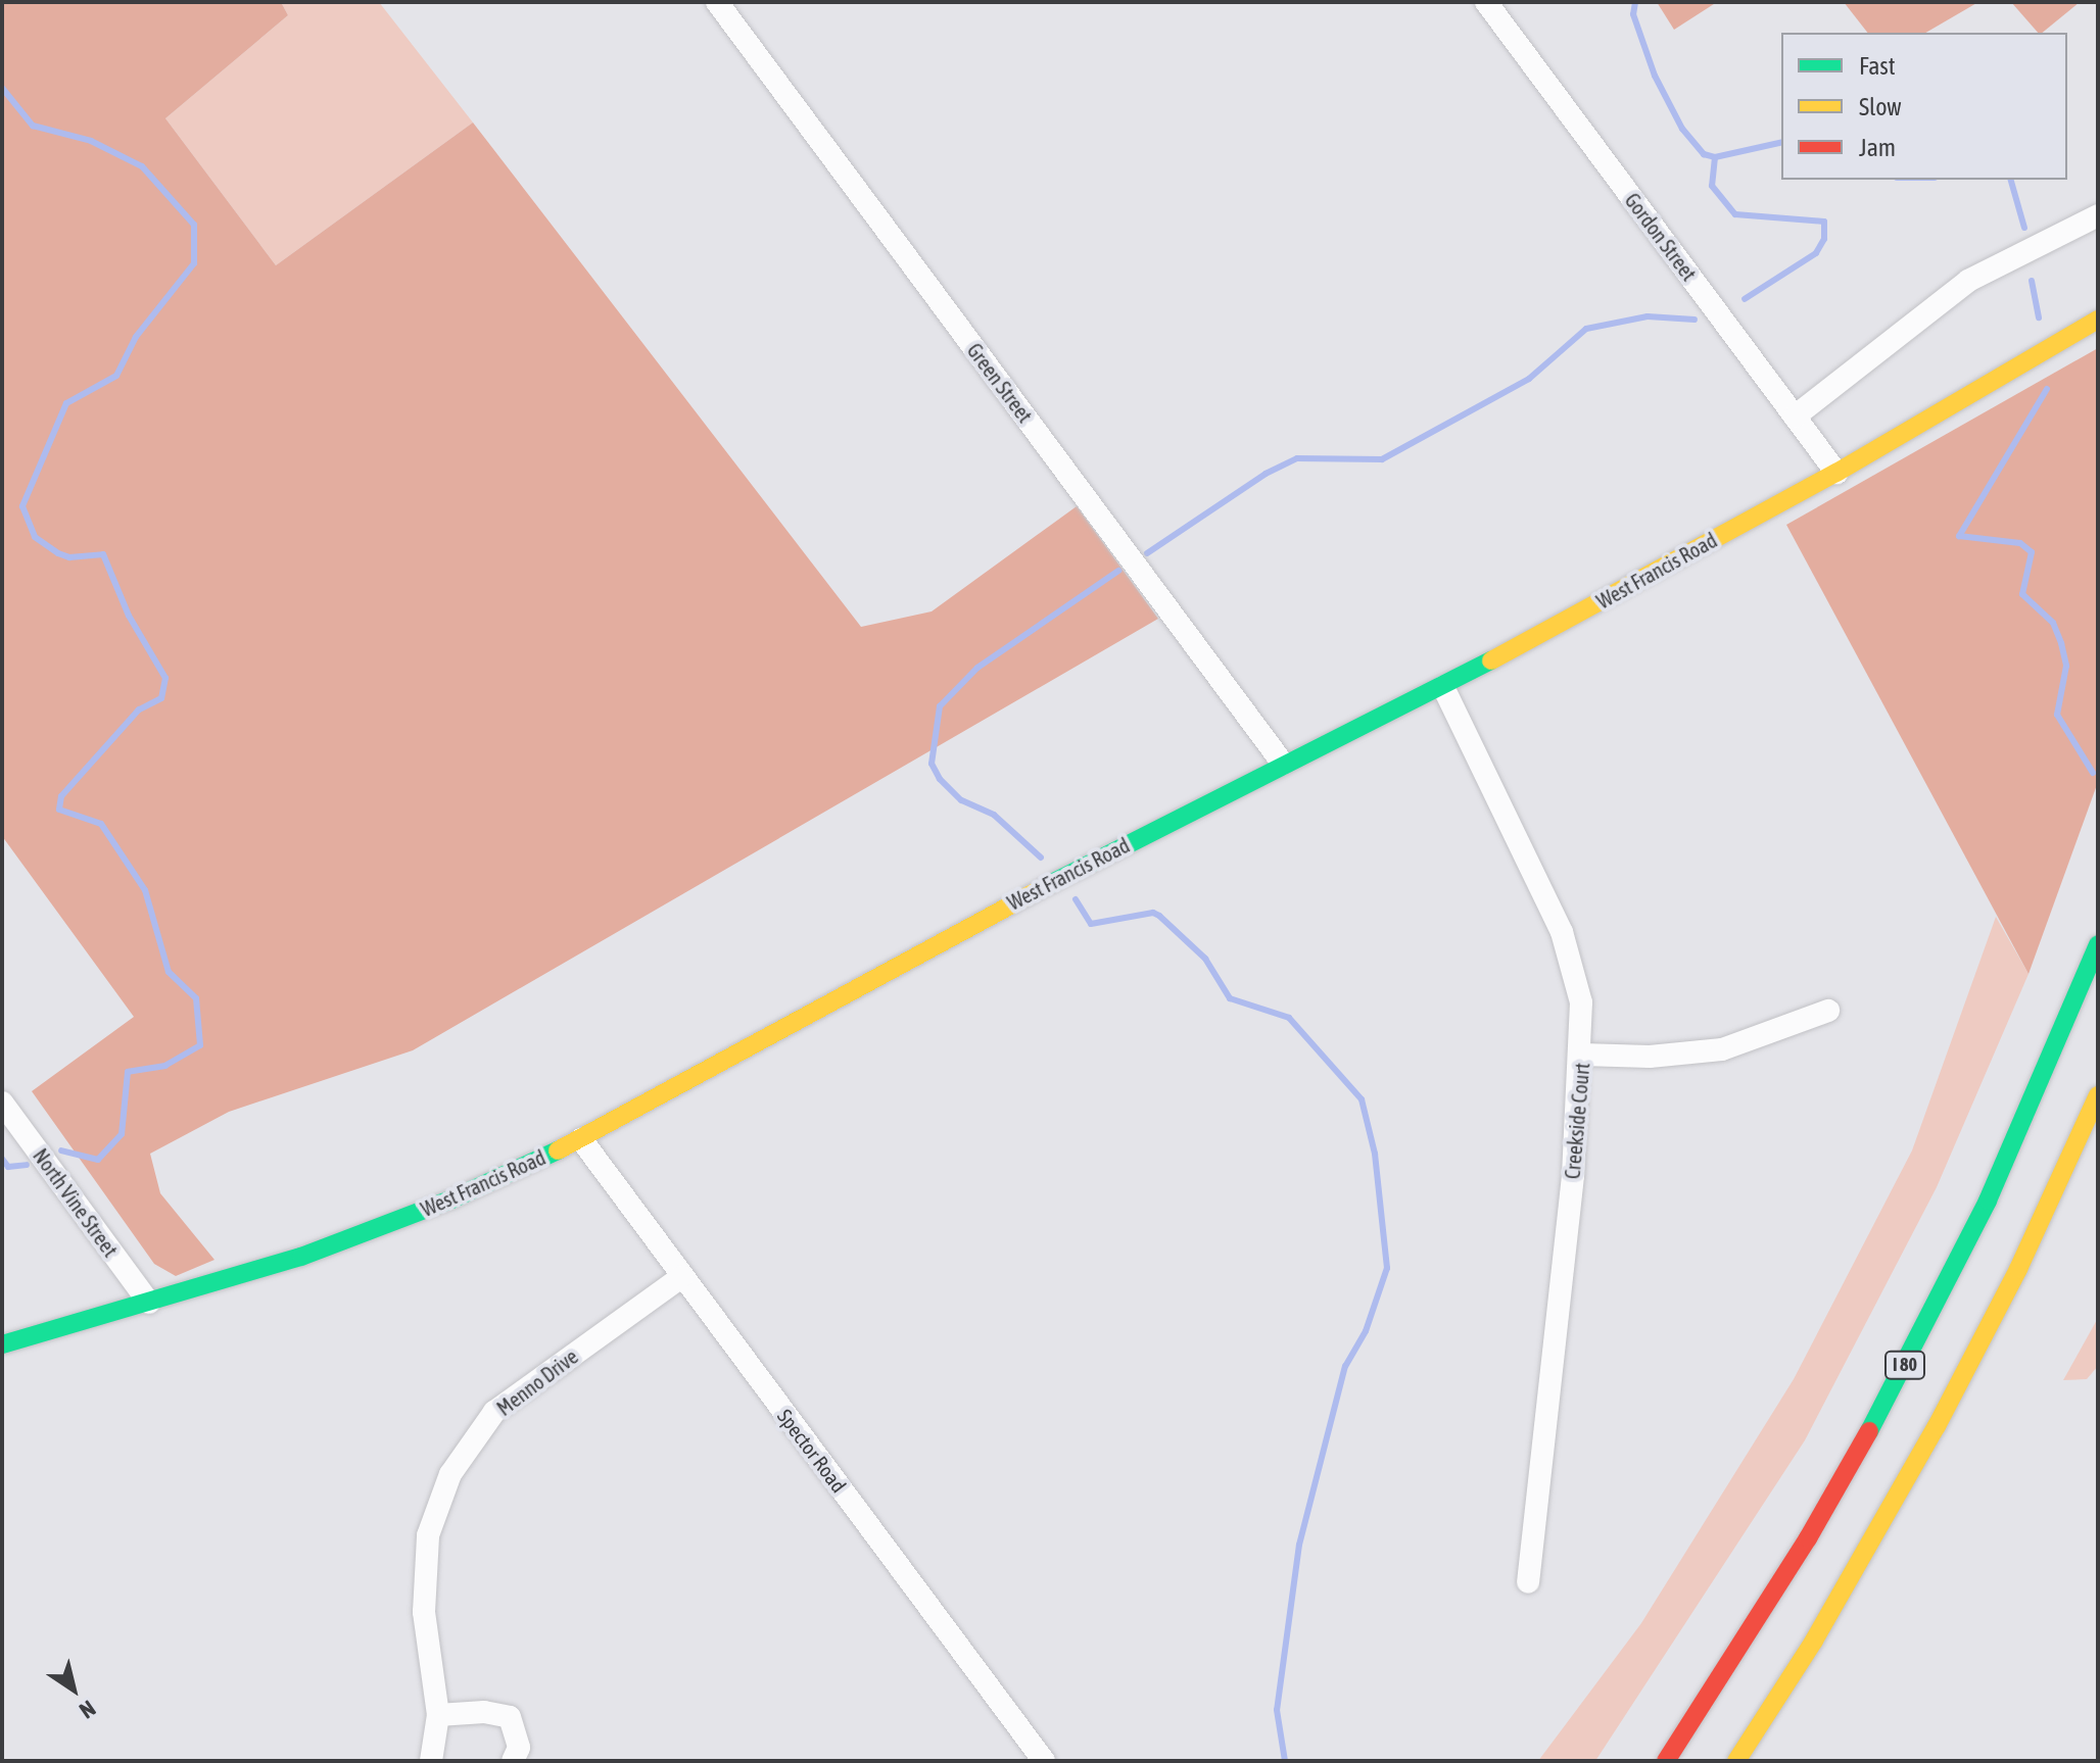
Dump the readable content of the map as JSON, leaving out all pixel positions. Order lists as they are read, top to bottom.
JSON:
{
  "streets": {
    "main road": ["West Francis Road", "I 80"],
    "street": [
      "Gordon Street",
      "Green Street",
      "Creekside Court",
      "North Vine Street",
      "Menno Drive",
      "Spector Road"
    ]
  },
  "crossings": [
    ["Gordon Street", "West Francis Road"],
    ["Green Street", "West Francis Road"],
    ["West Francis Road", "Creekside Court"],
    ["West Francis Road", "North Vine Street"],
    ["West Francis Road", "Spector Road"],
    ["Menno Drive", "Spector Road"]
  ],
  "legend": ["Fast", "Slow", "Jam"],
  "north": "bottom right"
}
